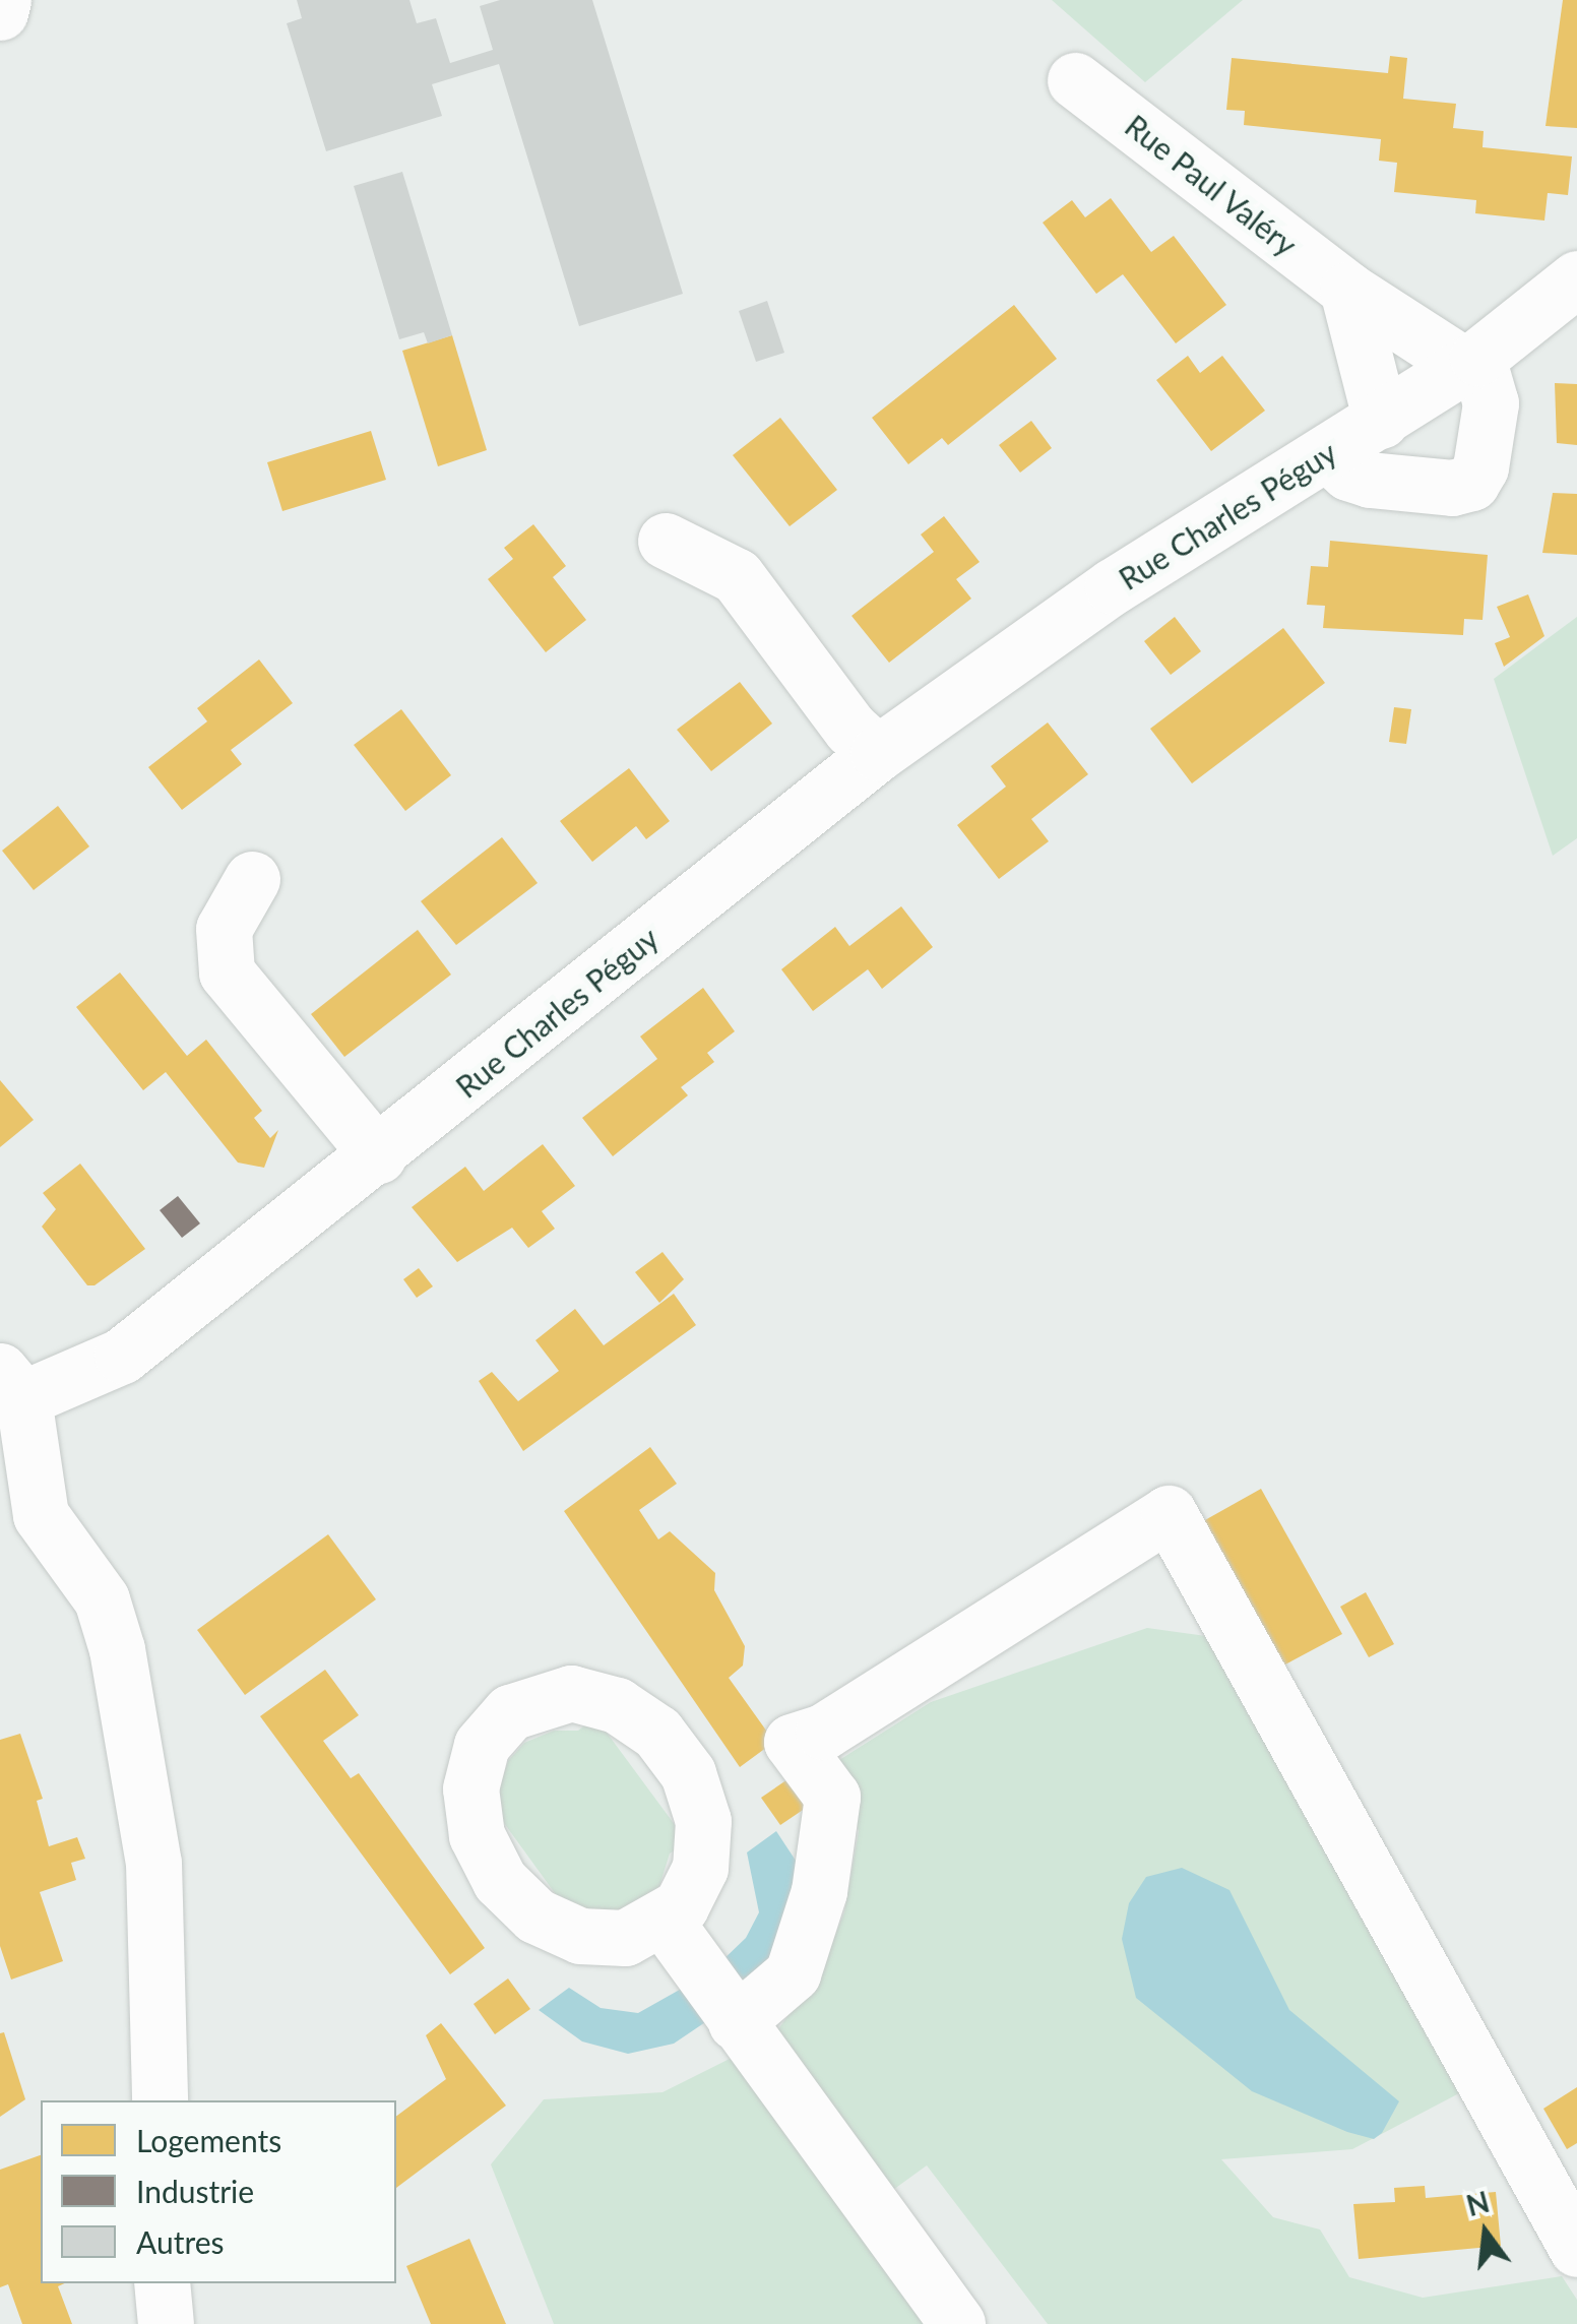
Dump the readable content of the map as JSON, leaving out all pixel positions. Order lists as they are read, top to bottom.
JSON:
{
  "streets": {
    "street": ["Rue Paul Valéry", "Rue Charles Péguy"]
  },
  "crossings": [
    ["Rue Paul Valéry", "Rue Charles Péguy"]
  ],
  "legend": ["Logements", "Industrie", "Autres"],
  "north": "top"
}
